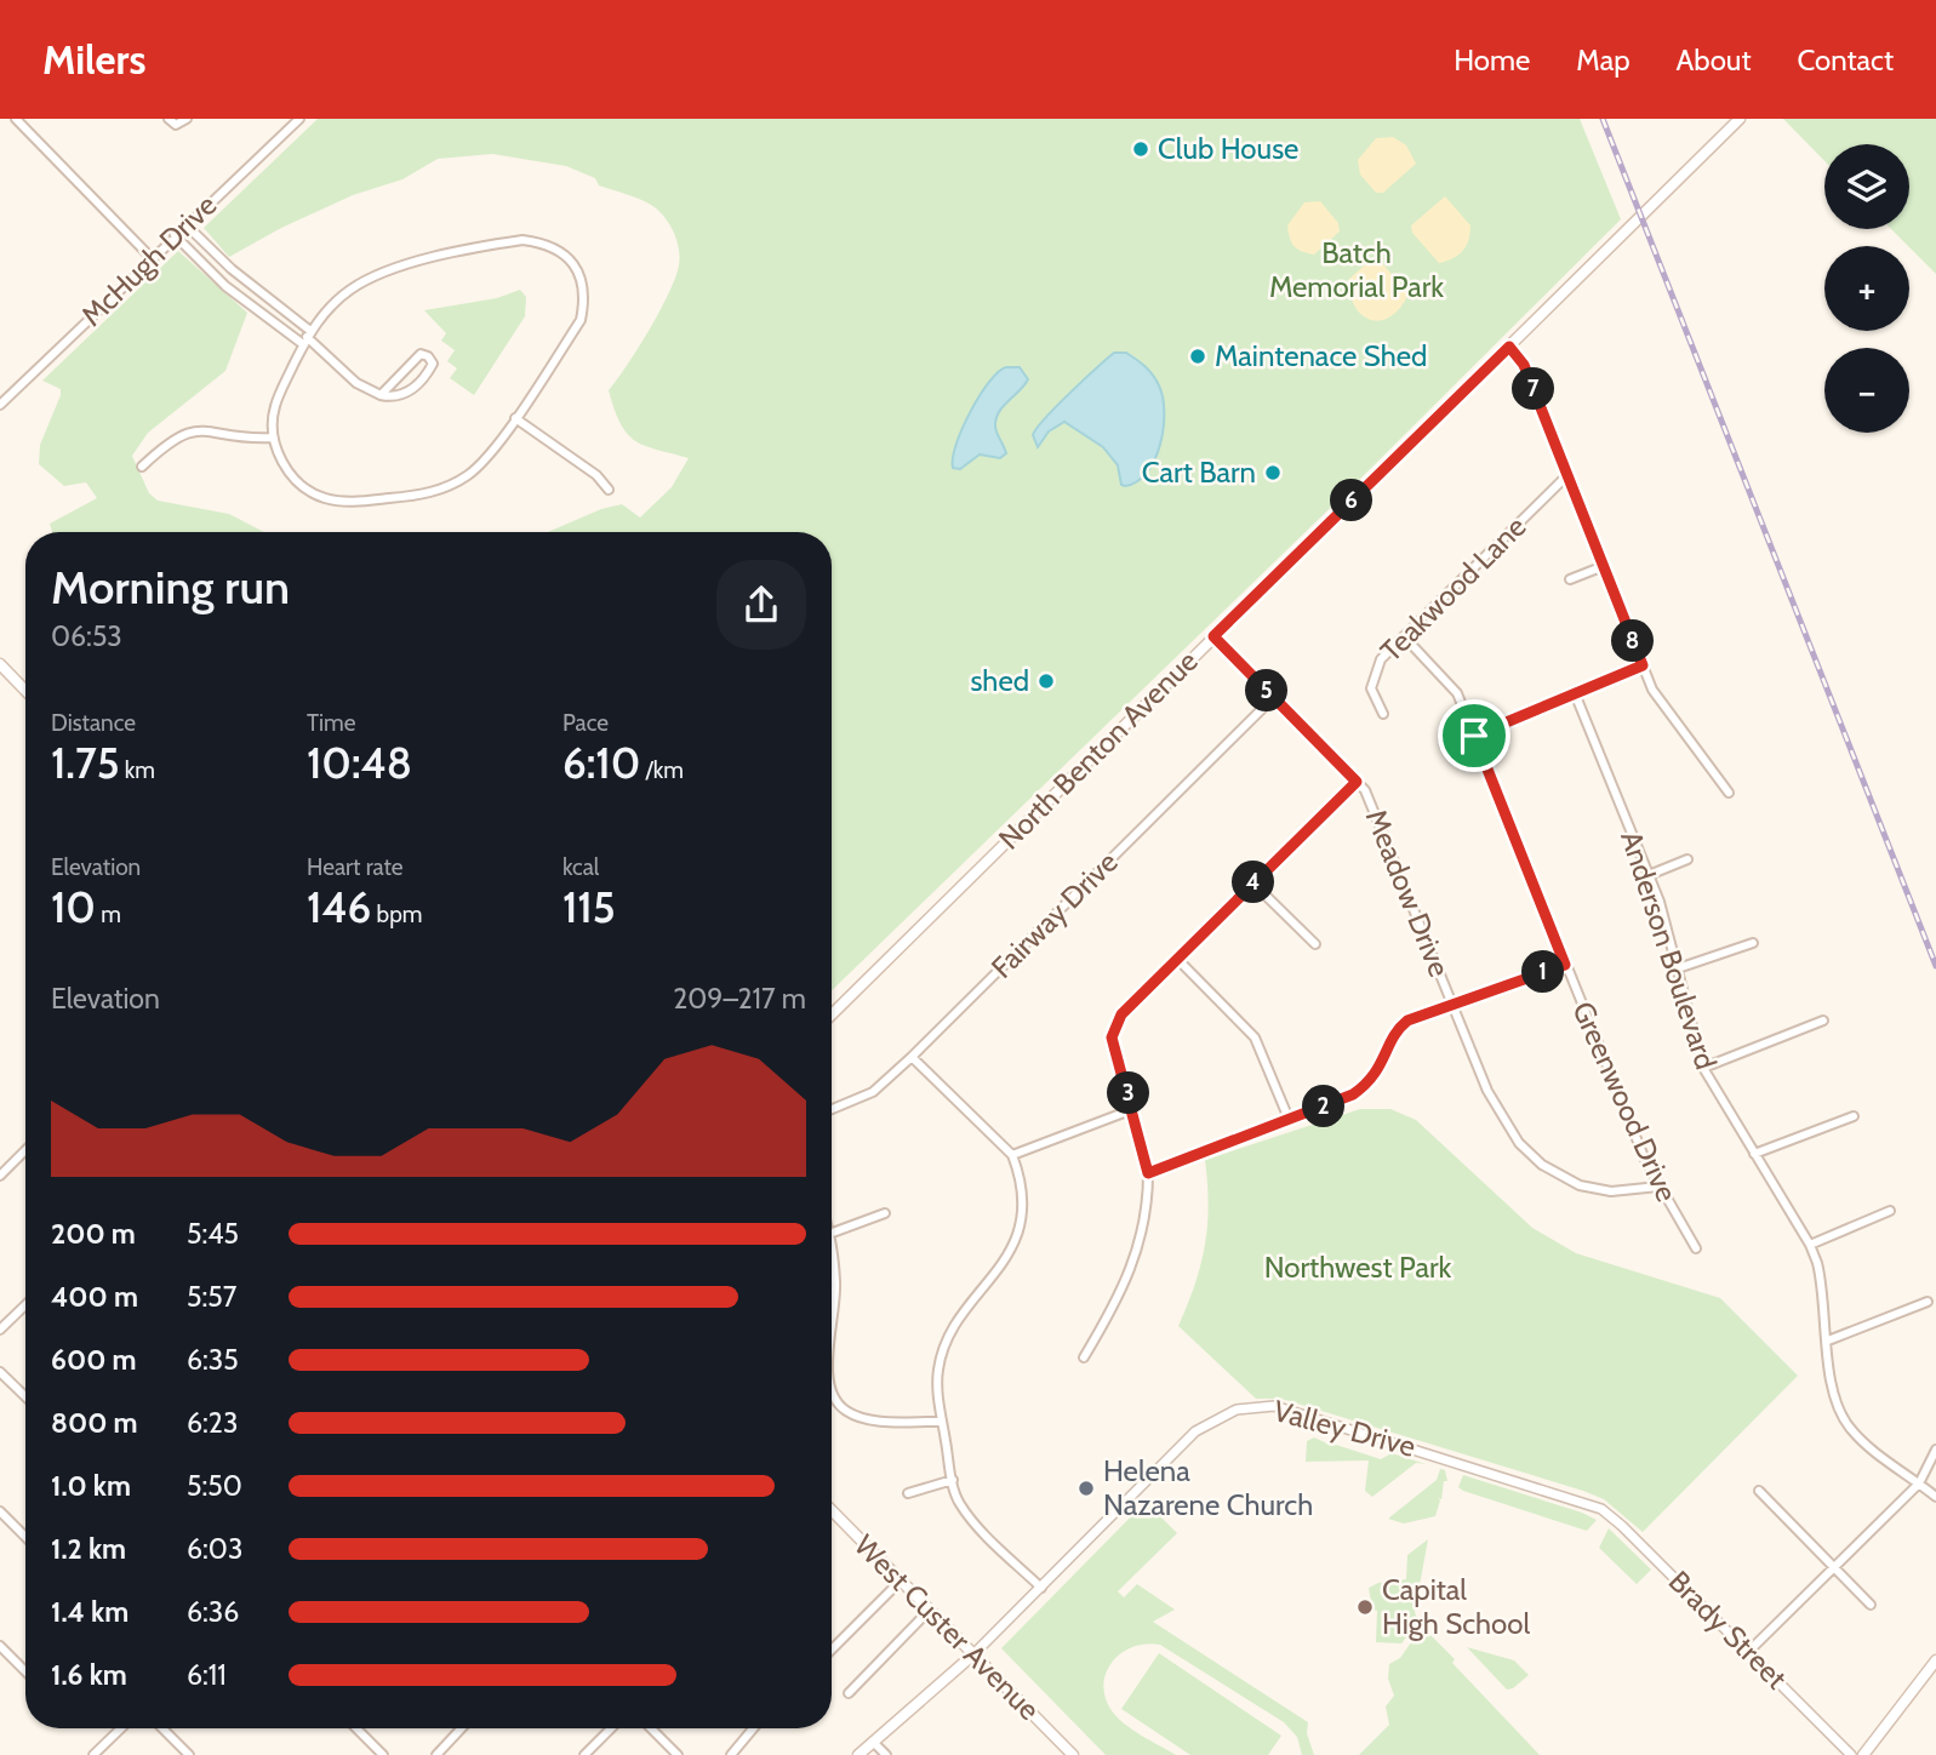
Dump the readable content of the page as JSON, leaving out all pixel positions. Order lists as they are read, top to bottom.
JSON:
{
  "streets": {
    "main road": ["North Benton Avenue", "West Custer Avenue"],
    "street": [
      "McHugh Drive",
      "Teakwood Lane",
      "Meadow Drive",
      "Fairway Drive",
      "Anderson Boulevard",
      "Greenwood Drive",
      "Valley Drive",
      "Brady Street"
    ]
  },
  "crossings": [
    ["Teakwood Lane", "Greenwood Drive"],
    ["North Benton Avenue", "Meadow Drive"],
    ["Meadow Drive", "Fairway Drive"],
    ["Meadow Drive", "Greenwood Drive"],
    ["Valley Drive", "West Custer Avenue"],
    ["Valley Drive", "Brady Street"]
  ],
  "parks": ["Batch Memorial Park", "Northwest Park"],
  "places": [
    "Club House",
    "Maintenace Shed",
    "Cart Barn",
    "shed",
    "Helena Nazarene Church",
    "Capital High School"
  ],
  "page": {
    "header": "Milers",
    "nav": [
      "Home",
      "Map",
      "About",
      "Contact"
    ],
    "map_buttons": ["+", "−"],
    "pins": [
      "7",
      "6",
      "8",
      "5",
      "4",
      "1",
      "3",
      "2"
    ],
    "heading": ["Morning run", "06:53"],
    "stats": [
      ["Distance", "1.75 km"],
      ["Time", "10:48"],
      ["Pace", "6:10 /km"],
      ["Elevation", "10 m"],
      ["Heart rate", "146 bpm"],
      ["kcal", "115"]
    ],
    "chart": ["Elevation", "209–217 m"],
    "list": [
      {
        "name": "200 m",
        "note": "5:45"
      },
      {
        "name": "400 m",
        "note": "5:57"
      },
      {
        "name": "600 m",
        "note": "6:35"
      },
      {
        "name": "800 m",
        "note": "6:23"
      },
      {
        "name": "1.0 km",
        "note": "5:50"
      },
      {
        "name": "1.2 km",
        "note": "6:03"
      },
      {
        "name": "1.4 km",
        "note": "6:36"
      },
      {
        "name": "1.6 km",
        "note": "6:11"
      }
    ]
  }
}
